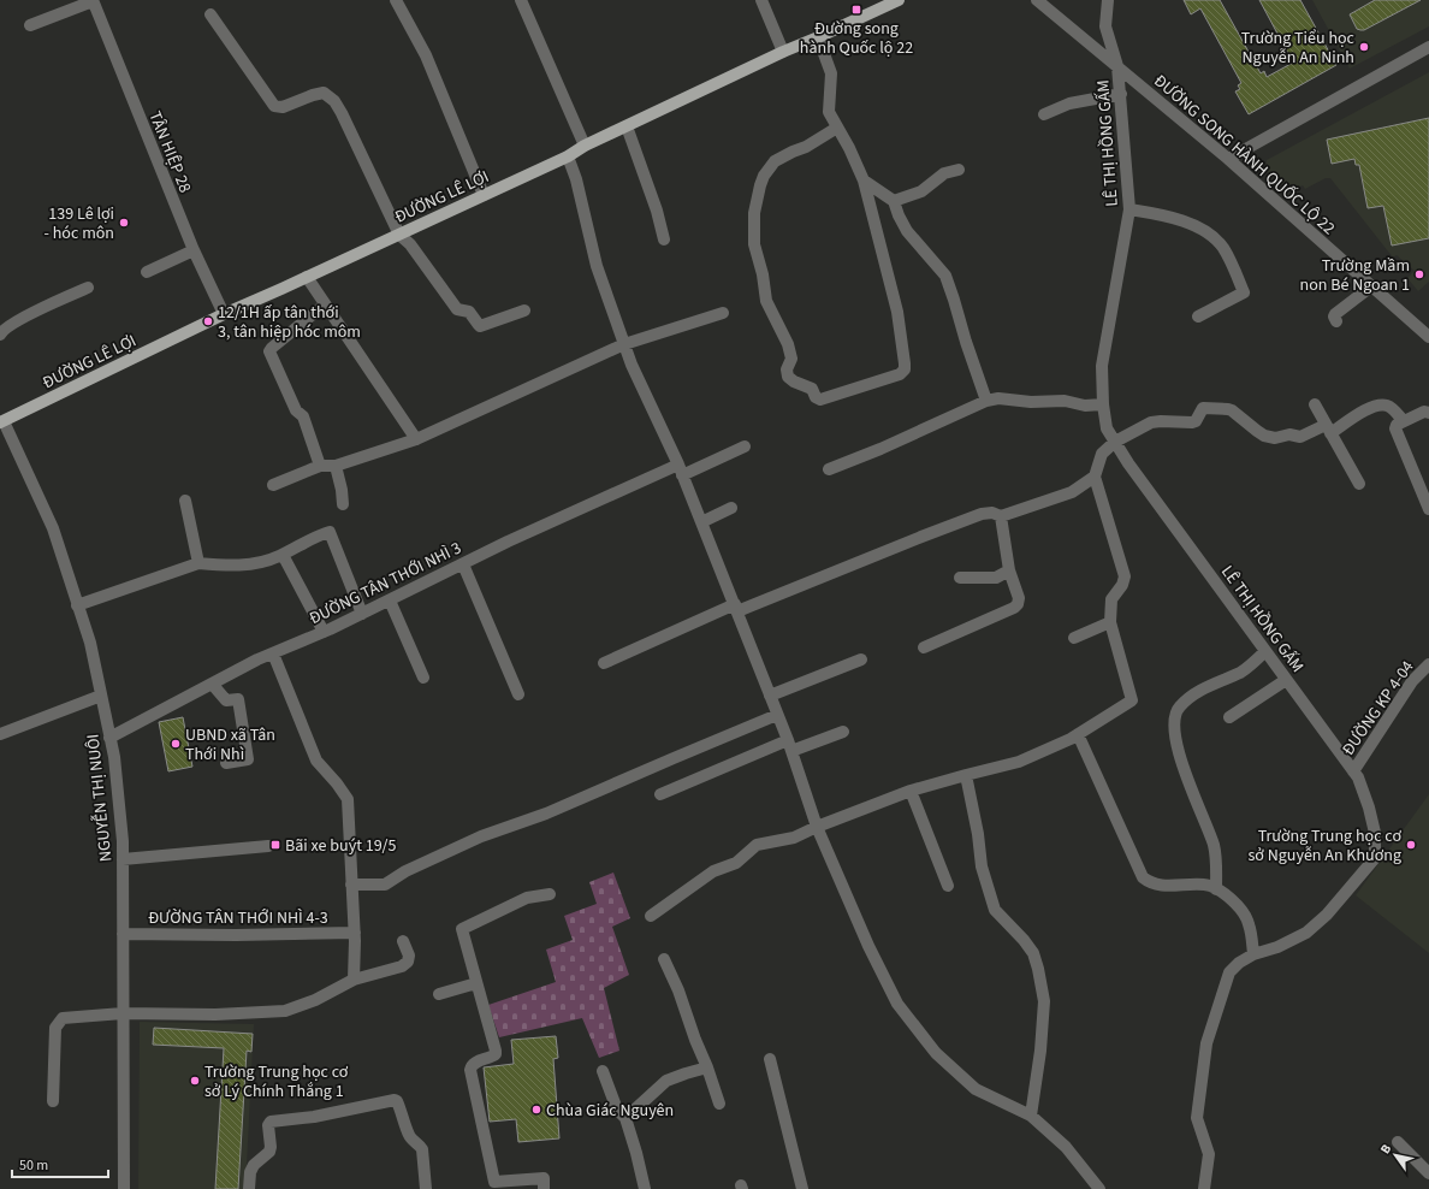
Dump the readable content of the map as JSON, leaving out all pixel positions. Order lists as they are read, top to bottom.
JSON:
{
  "streets": {
    "main road": ["ĐƯỜNG LÊ LỢI"],
    "street": [
      "LÊ THỊ HỒNG GẤM",
      "TÂN HIỆP 28",
      "ĐƯỜNG SONG HÀNH QUỐC LỘ 22",
      "ĐƯỜNG TÂN THỚI NHÌ 3",
      "ĐƯỜNG KP 4-04",
      "NGUYỄN THỊ NUÔI",
      "ĐƯỜNG TÂN THỚI NHÌ 4-3"
    ]
  },
  "crossings": [
    ["LÊ THỊ HỒNG GẤM", "ĐƯỜNG SONG HÀNH QUỐC LỘ 22"],
    ["LÊ THỊ HỒNG GẤM", "ĐƯỜNG KP 4-04"],
    ["TÂN HIỆP 28", "ĐƯỜNG LÊ LỢI"],
    ["ĐƯỜNG LÊ LỢI", "NGUYỄN THỊ NUÔI"],
    ["ĐƯỜNG TÂN THỚI NHÌ 3", "NGUYỄN THỊ NUÔI"],
    ["NGUYỄN THỊ NUÔI", "ĐƯỜNG TÂN THỚI NHÌ 4-3"]
  ],
  "places": {
    "transit": ["Đường song hành Quốc lộ 22", "Bãi xe buýt 19/5"],
    "other": [
      "Trường Tiểu học Nguyễn An Ninh",
      "139 Lê lợi - hóc môn",
      "Trường Mầm non Bé Ngoan 1",
      "12/1H ấp tân thới 3, tân hiệp hóc môm",
      "UBND xã Tân Thới Nhì",
      "Trường Trung học cơ sở Nguyễn An Khương",
      "Trường Trung học cơ sở Lý Chính Thắng 1",
      "Chùa Giác Nguyên"
    ]
  },
  "scale_bar": "50 m",
  "north": "top left"
}
